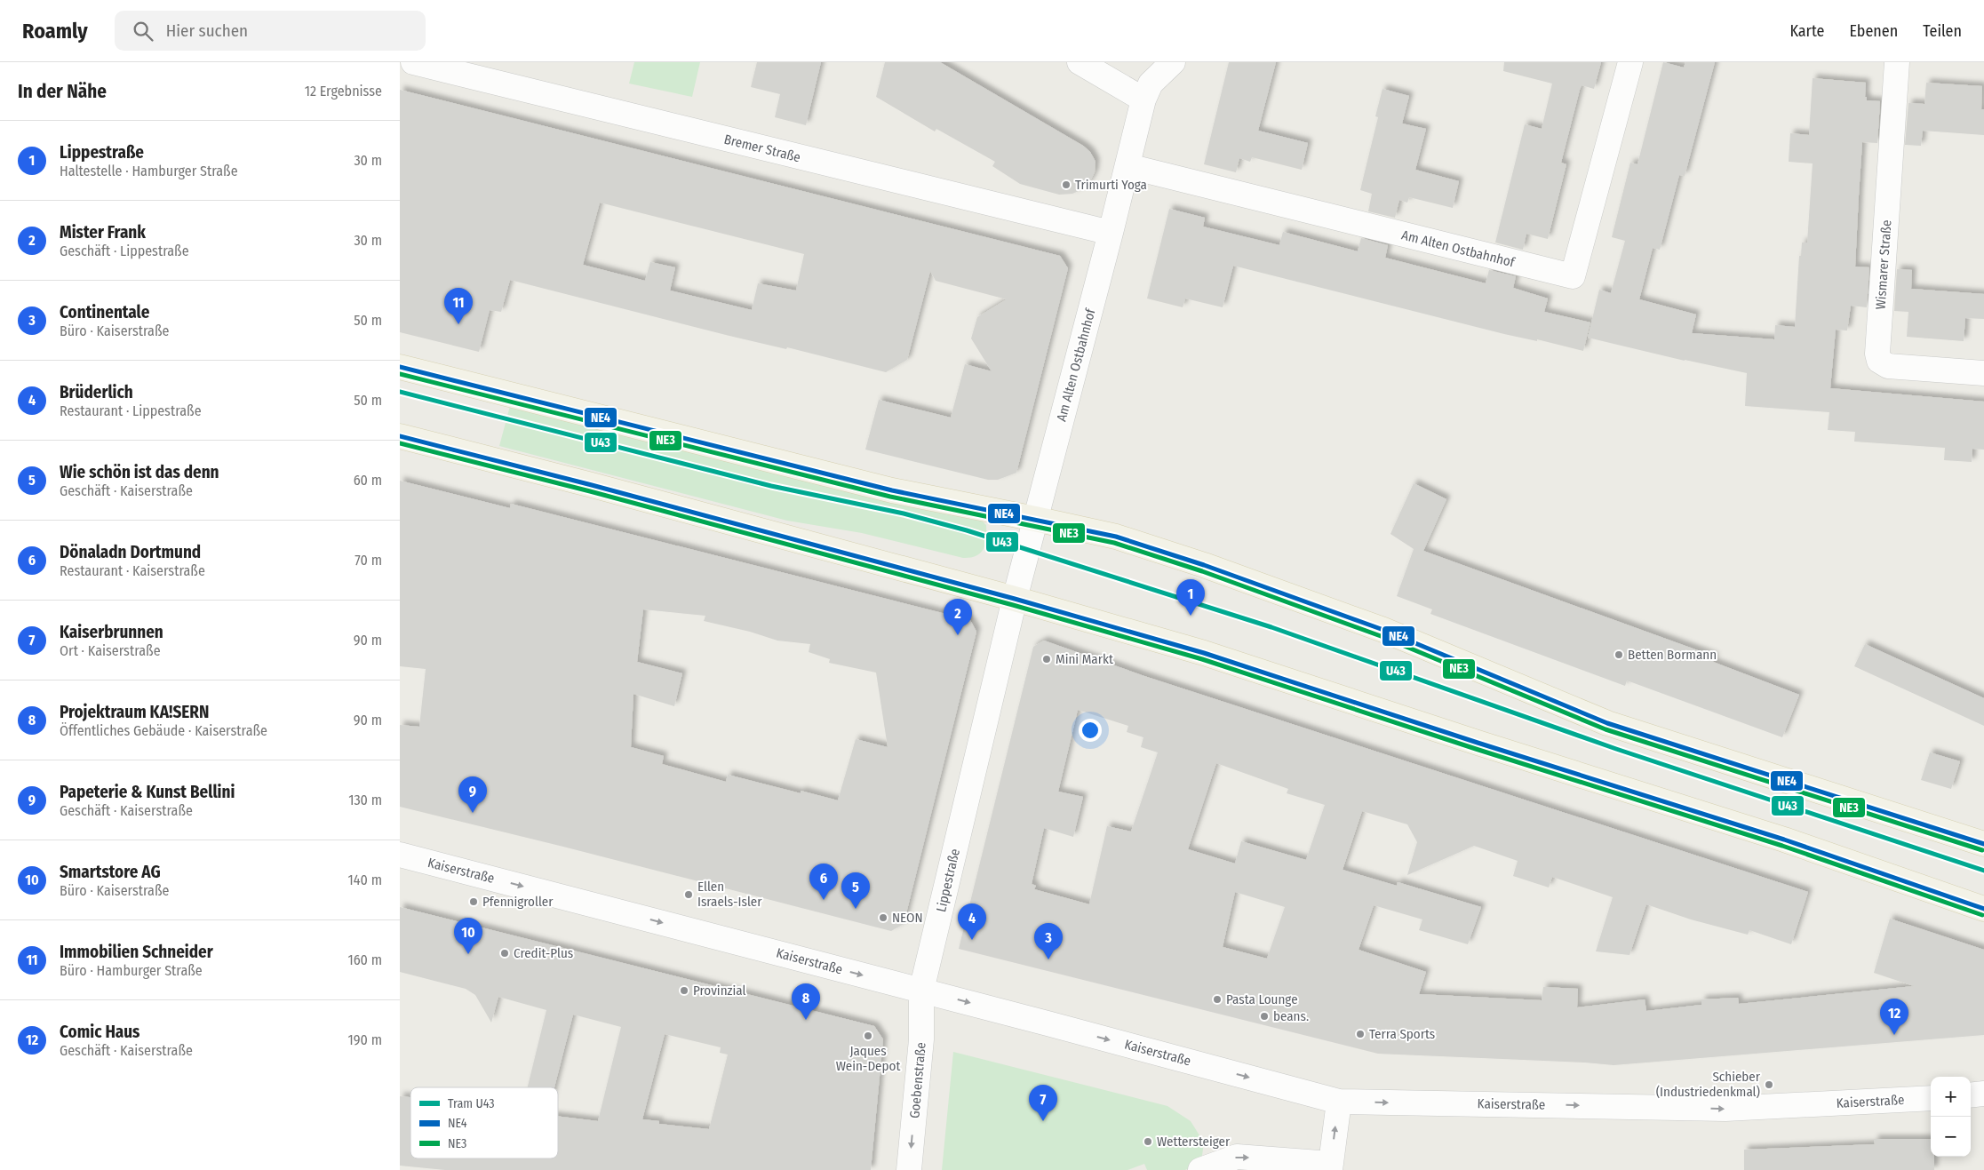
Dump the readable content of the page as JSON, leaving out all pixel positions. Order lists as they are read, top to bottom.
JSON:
{
  "streets": {
    "street": [
      "Bremer Straße",
      "Am Alten Ostbahnhof",
      "Wismarer Straße",
      "Kaiserstraße",
      "Lippestraße",
      "Goebenstraße"
    ]
  },
  "crossings": [
    ["Bremer Straße", "Am Alten Ostbahnhof"],
    ["Am Alten Ostbahnhof", "Lippestraße"],
    ["Kaiserstraße", "Lippestraße"],
    ["Kaiserstraße", "Goebenstraße"],
    ["Lippestraße", "Goebenstraße"]
  ],
  "one_way": ["Kaiserstraße", "Goebenstraße"],
  "places": [
    "Trimurti Yoga",
    "Betten Bormann",
    "Mini Markt",
    "Ellen Israels-Isler",
    "Pfennigroller",
    "NEON",
    "Credit-Plus",
    "Provinzial",
    "Pasta Lounge",
    "beans.",
    "Terra Sports",
    "Jaques Wein-Depot",
    "Schieber (Industriedenkmal)",
    "Wettersteiger"
  ],
  "lines": ["transit line NE4", "transit line NE3", "tram line U43"],
  "legend": ["Tram U43", "NE4", "NE3"],
  "page": {
    "header": "Roamly",
    "search": "Hier suchen",
    "nav": ["Karte", "Ebenen", "Teilen"],
    "heading": ["In der Nähe", "12 Ergebnisse"],
    "list": [
      {
        "mark": "1",
        "name": "Lippestraße",
        "note": "Haltestelle · Hamburger Straße",
        "value": "30 m"
      },
      {
        "mark": "2",
        "name": "Mister Frank",
        "note": "Geschäft · Lippestraße",
        "value": "30 m"
      },
      {
        "mark": "3",
        "name": "Continentale",
        "note": "Büro · Kaiserstraße",
        "value": "50 m"
      },
      {
        "mark": "4",
        "name": "Brüderlich",
        "note": "Restaurant · Lippestraße",
        "value": "50 m"
      },
      {
        "mark": "5",
        "name": "Wie schön ist das denn",
        "note": "Geschäft · Kaiserstraße",
        "value": "60 m"
      },
      {
        "mark": "6",
        "name": "Dönaladn Dortmund",
        "note": "Restaurant · Kaiserstraße",
        "value": "70 m"
      },
      {
        "mark": "7",
        "name": "Kaiserbrunnen",
        "note": "Ort · Kaiserstraße",
        "value": "90 m"
      },
      {
        "mark": "8",
        "name": "Projektraum KA!SERN",
        "note": "Öffentliches Gebäude · Kaiserstraße",
        "value": "90 m"
      },
      {
        "mark": "9",
        "name": "Papeterie & Kunst Bellini",
        "note": "Geschäft · Kaiserstraße",
        "value": "130 m"
      },
      {
        "mark": "10",
        "name": "Smartstore AG",
        "note": "Büro · Kaiserstraße",
        "value": "140 m"
      },
      {
        "mark": "11",
        "name": "Immobilien Schneider",
        "note": "Büro · Hamburger Straße",
        "value": "160 m"
      },
      {
        "mark": "12",
        "name": "Comic Haus",
        "note": "Geschäft · Kaiserstraße",
        "value": "190 m"
      }
    ],
    "pins": [
      "11",
      "1",
      "2",
      "9",
      "6",
      "5",
      "4",
      "10",
      "3",
      "8",
      "12",
      "7"
    ],
    "map_buttons": ["+", "−"]
  }
}
